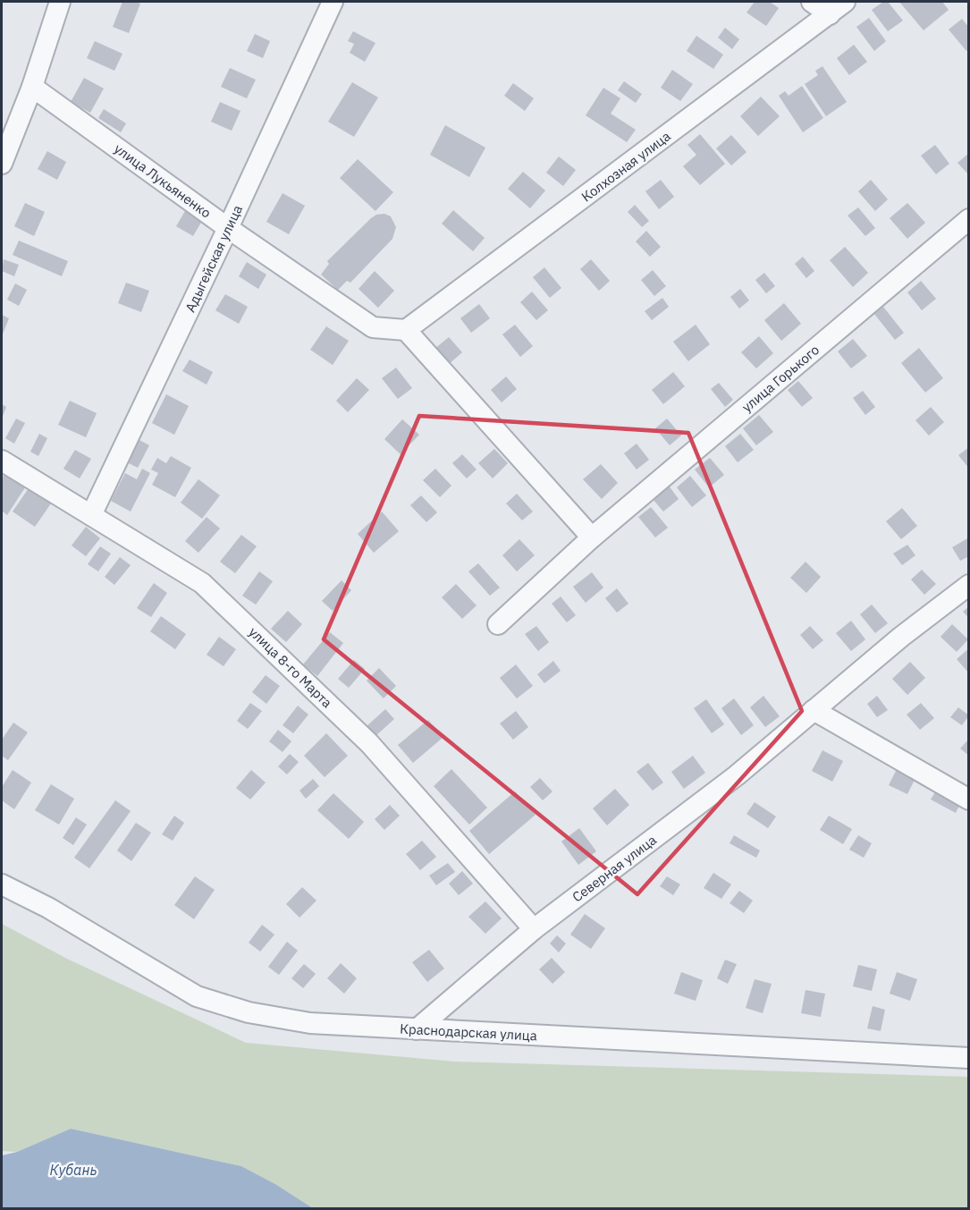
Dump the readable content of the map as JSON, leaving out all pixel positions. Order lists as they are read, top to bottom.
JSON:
{
  "streets": {
    "street": [
      "Колхозная улица",
      "улица Лукьяненко",
      "Адыгейская улица",
      "улица Горького",
      "улица 8-го Марта",
      "Северная улица",
      "Краснодарская улица"
    ]
  },
  "crossings": [
    ["Колхозная улица", "улица Лукьяненко"],
    ["улица Лукьяненко", "Адыгейская улица"],
    ["Адыгейская улица", "улица 8-го Марта"],
    ["улица 8-го Марта", "Северная улица"],
    ["Северная улица", "Краснодарская улица"]
  ],
  "water": ["Кубань"]
}
